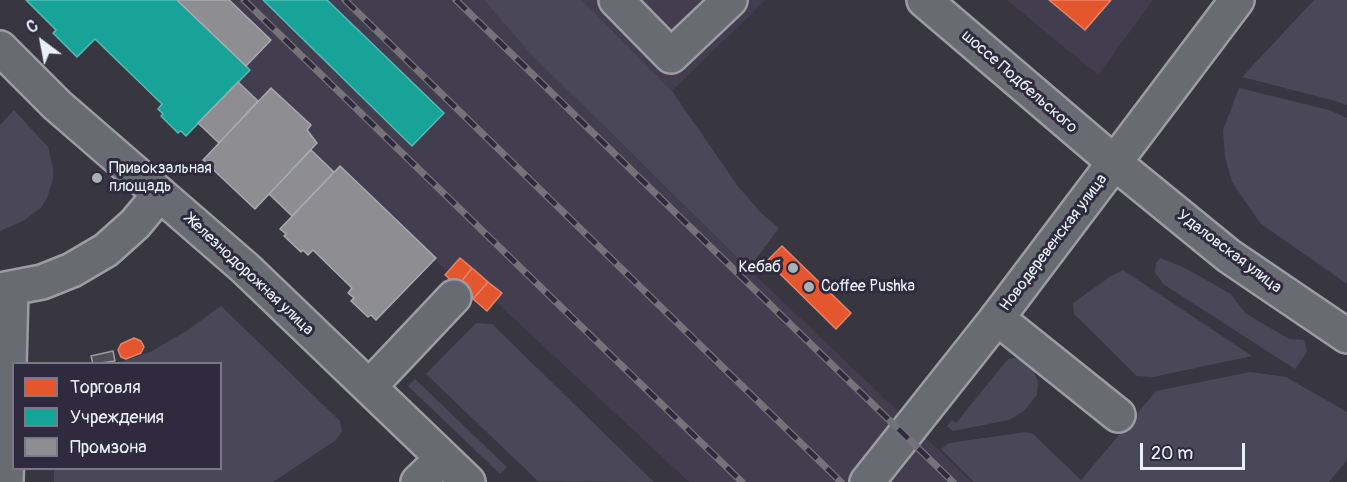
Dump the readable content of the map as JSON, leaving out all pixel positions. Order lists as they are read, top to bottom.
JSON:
{
  "streets": {
    "street": [
      "шоссе Подбельского",
      "Новодеревенская улица",
      "Удаловская улица",
      "Железнодорожная улица"
    ]
  },
  "crossings": [
    ["шоссе Подбельского", "Новодеревенская улица"],
    ["шоссе Подбельского", "Удаловская улица"],
    ["Новодеревенская улица", "Удаловская улица"]
  ],
  "places": ["Привокзальная площадь", "Кебаб", "Coffee Pushka"],
  "legend": ["Торговля", "Учреждения", "Промзона"],
  "scale_bar": "20 m",
  "north": "top left"
}
